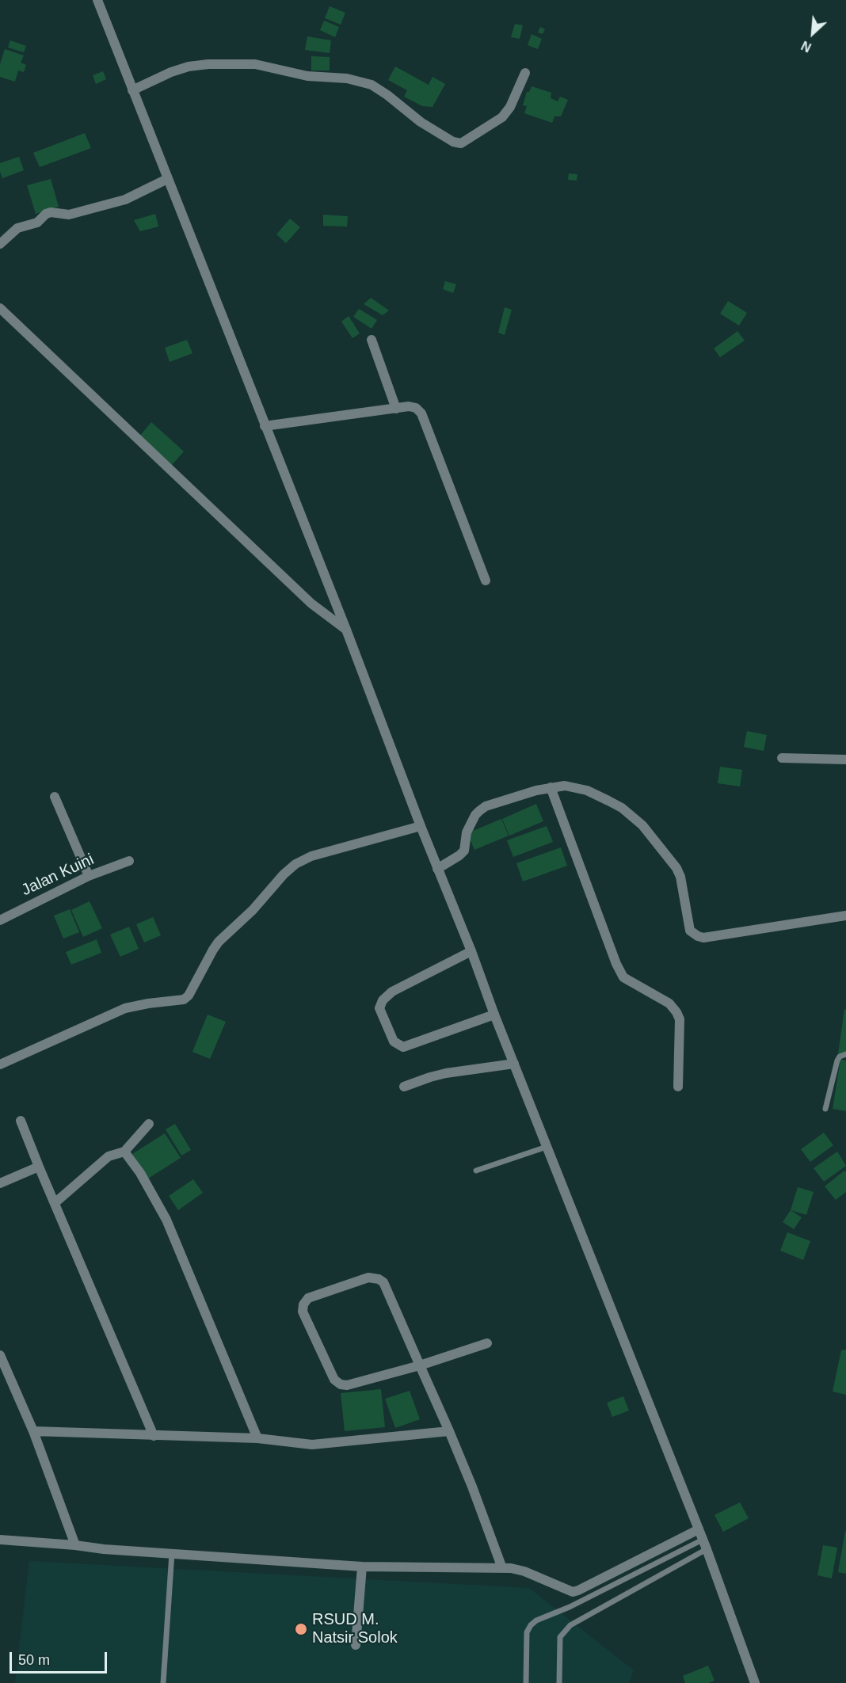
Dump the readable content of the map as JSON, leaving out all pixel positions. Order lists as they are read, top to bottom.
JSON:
{
  "streets": {
    "street": ["Jalan Kuini"]
  },
  "places": ["RSUD M. Natsir Solok"],
  "scale_bar": "50 m",
  "north": "bottom left"
}
